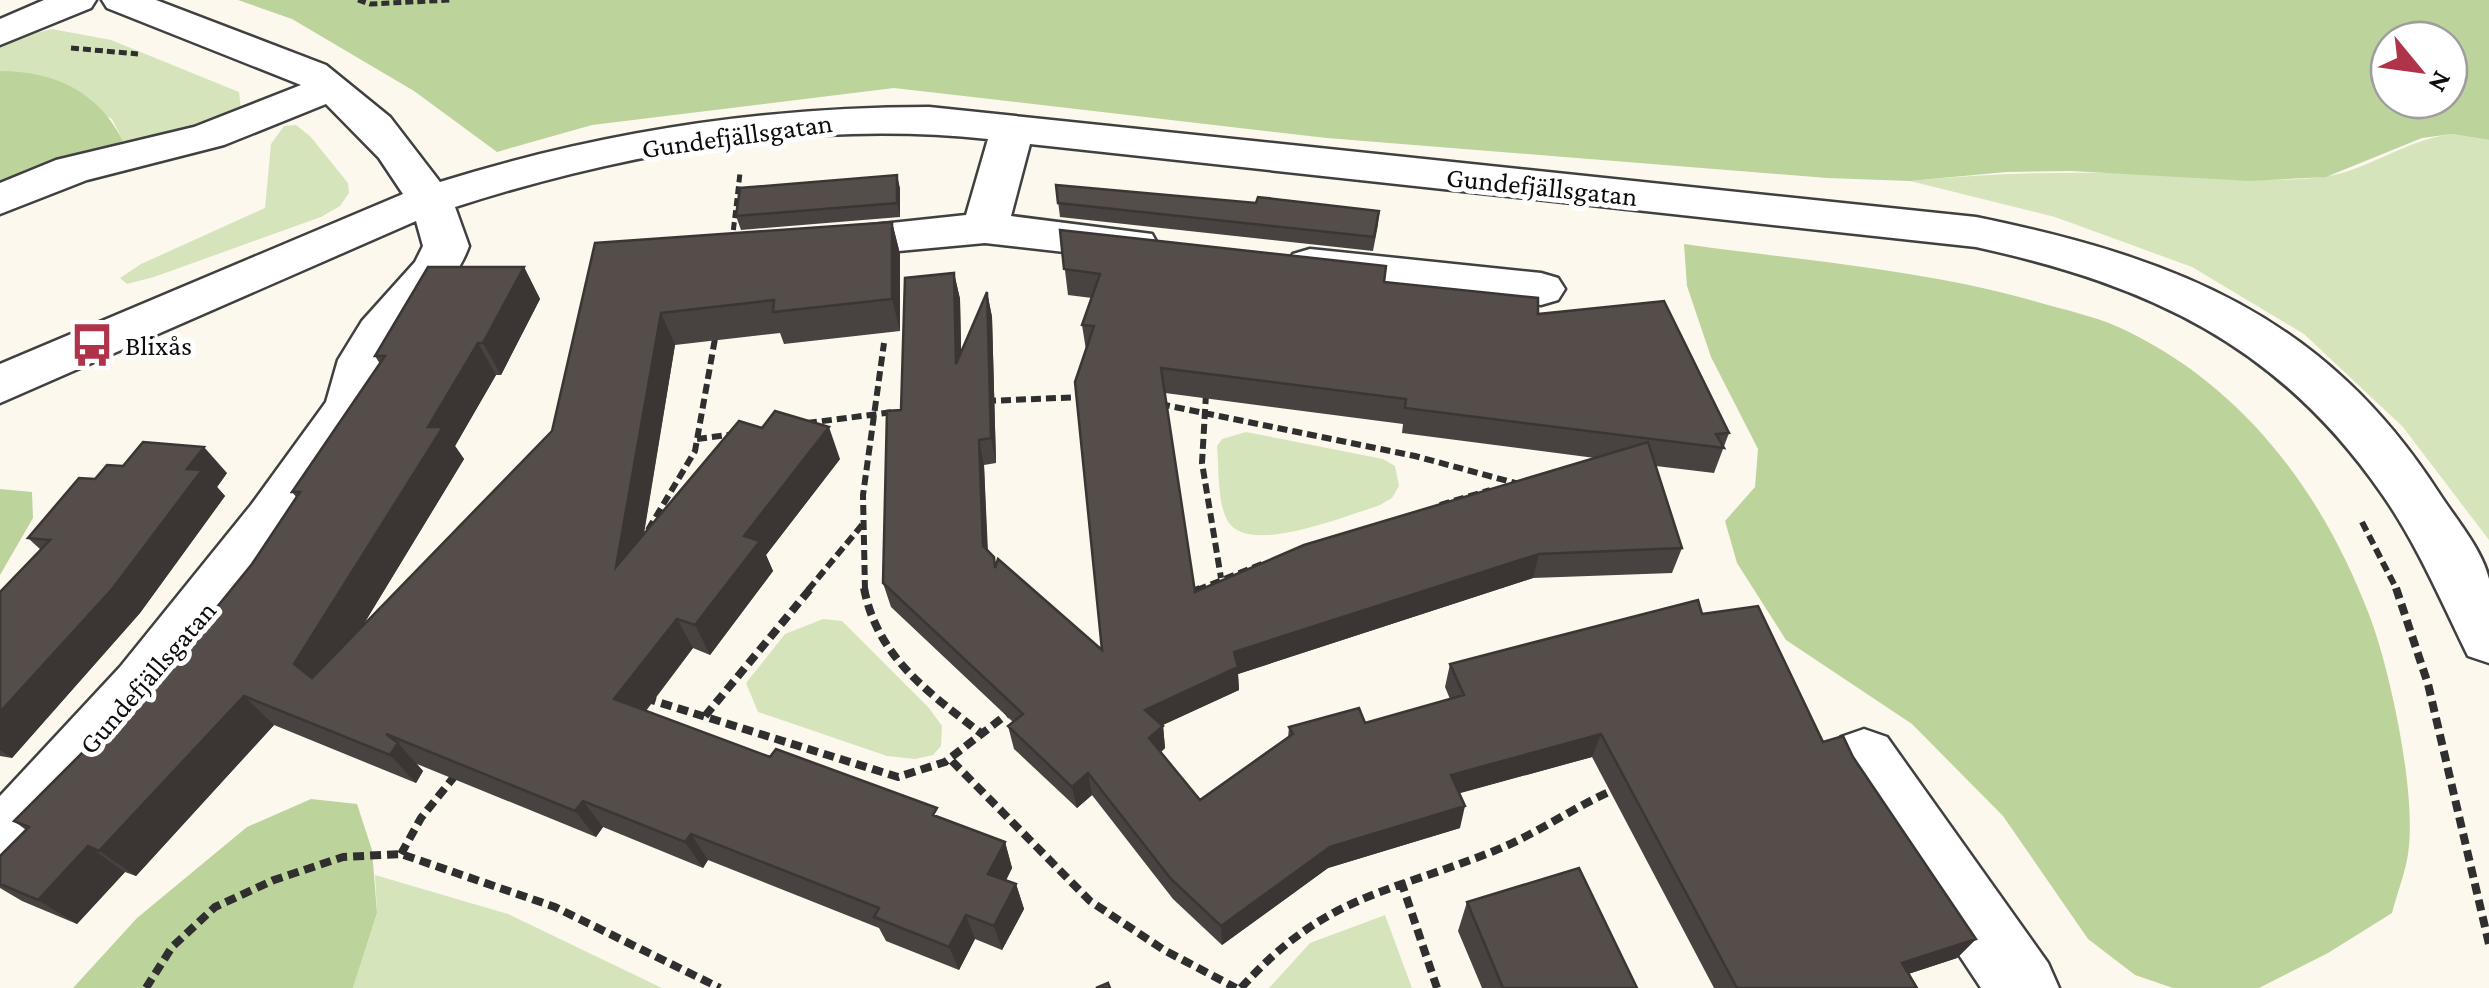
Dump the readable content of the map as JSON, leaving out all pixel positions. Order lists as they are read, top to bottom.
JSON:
{
  "streets": {
    "street": ["Gundefjällsgatan"]
  },
  "places": {
    "bus stop": ["Blixås"]
  },
  "north": "bottom right"
}
